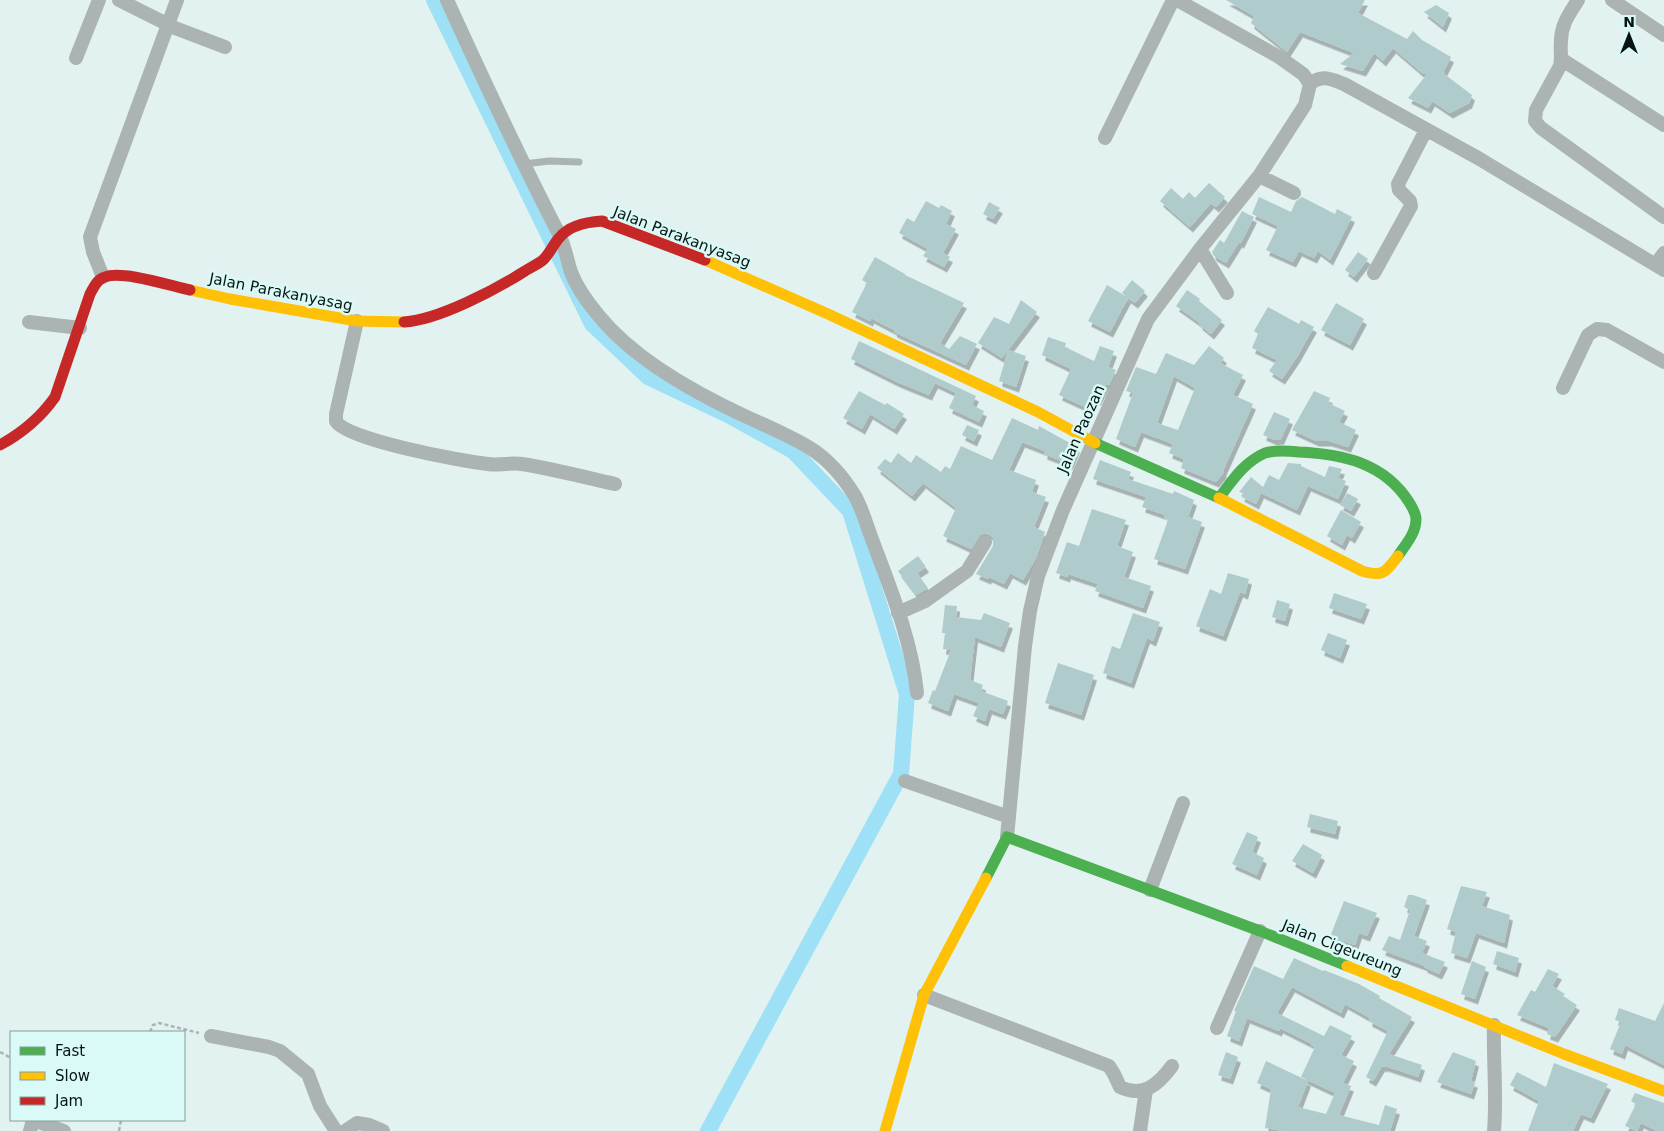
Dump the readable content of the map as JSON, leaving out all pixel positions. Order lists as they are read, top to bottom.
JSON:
{
  "streets": {
    "street": ["Jalan Parakanyasag", "Jalan Paozan", "Jalan Cigeureung"]
  },
  "crossings": [
    ["Jalan Parakanyasag", "Jalan Paozan"],
    ["Jalan Paozan", "Jalan Cigeureung"]
  ],
  "legend": ["Fast", "Slow", "Jam"],
  "north": "top"
}
